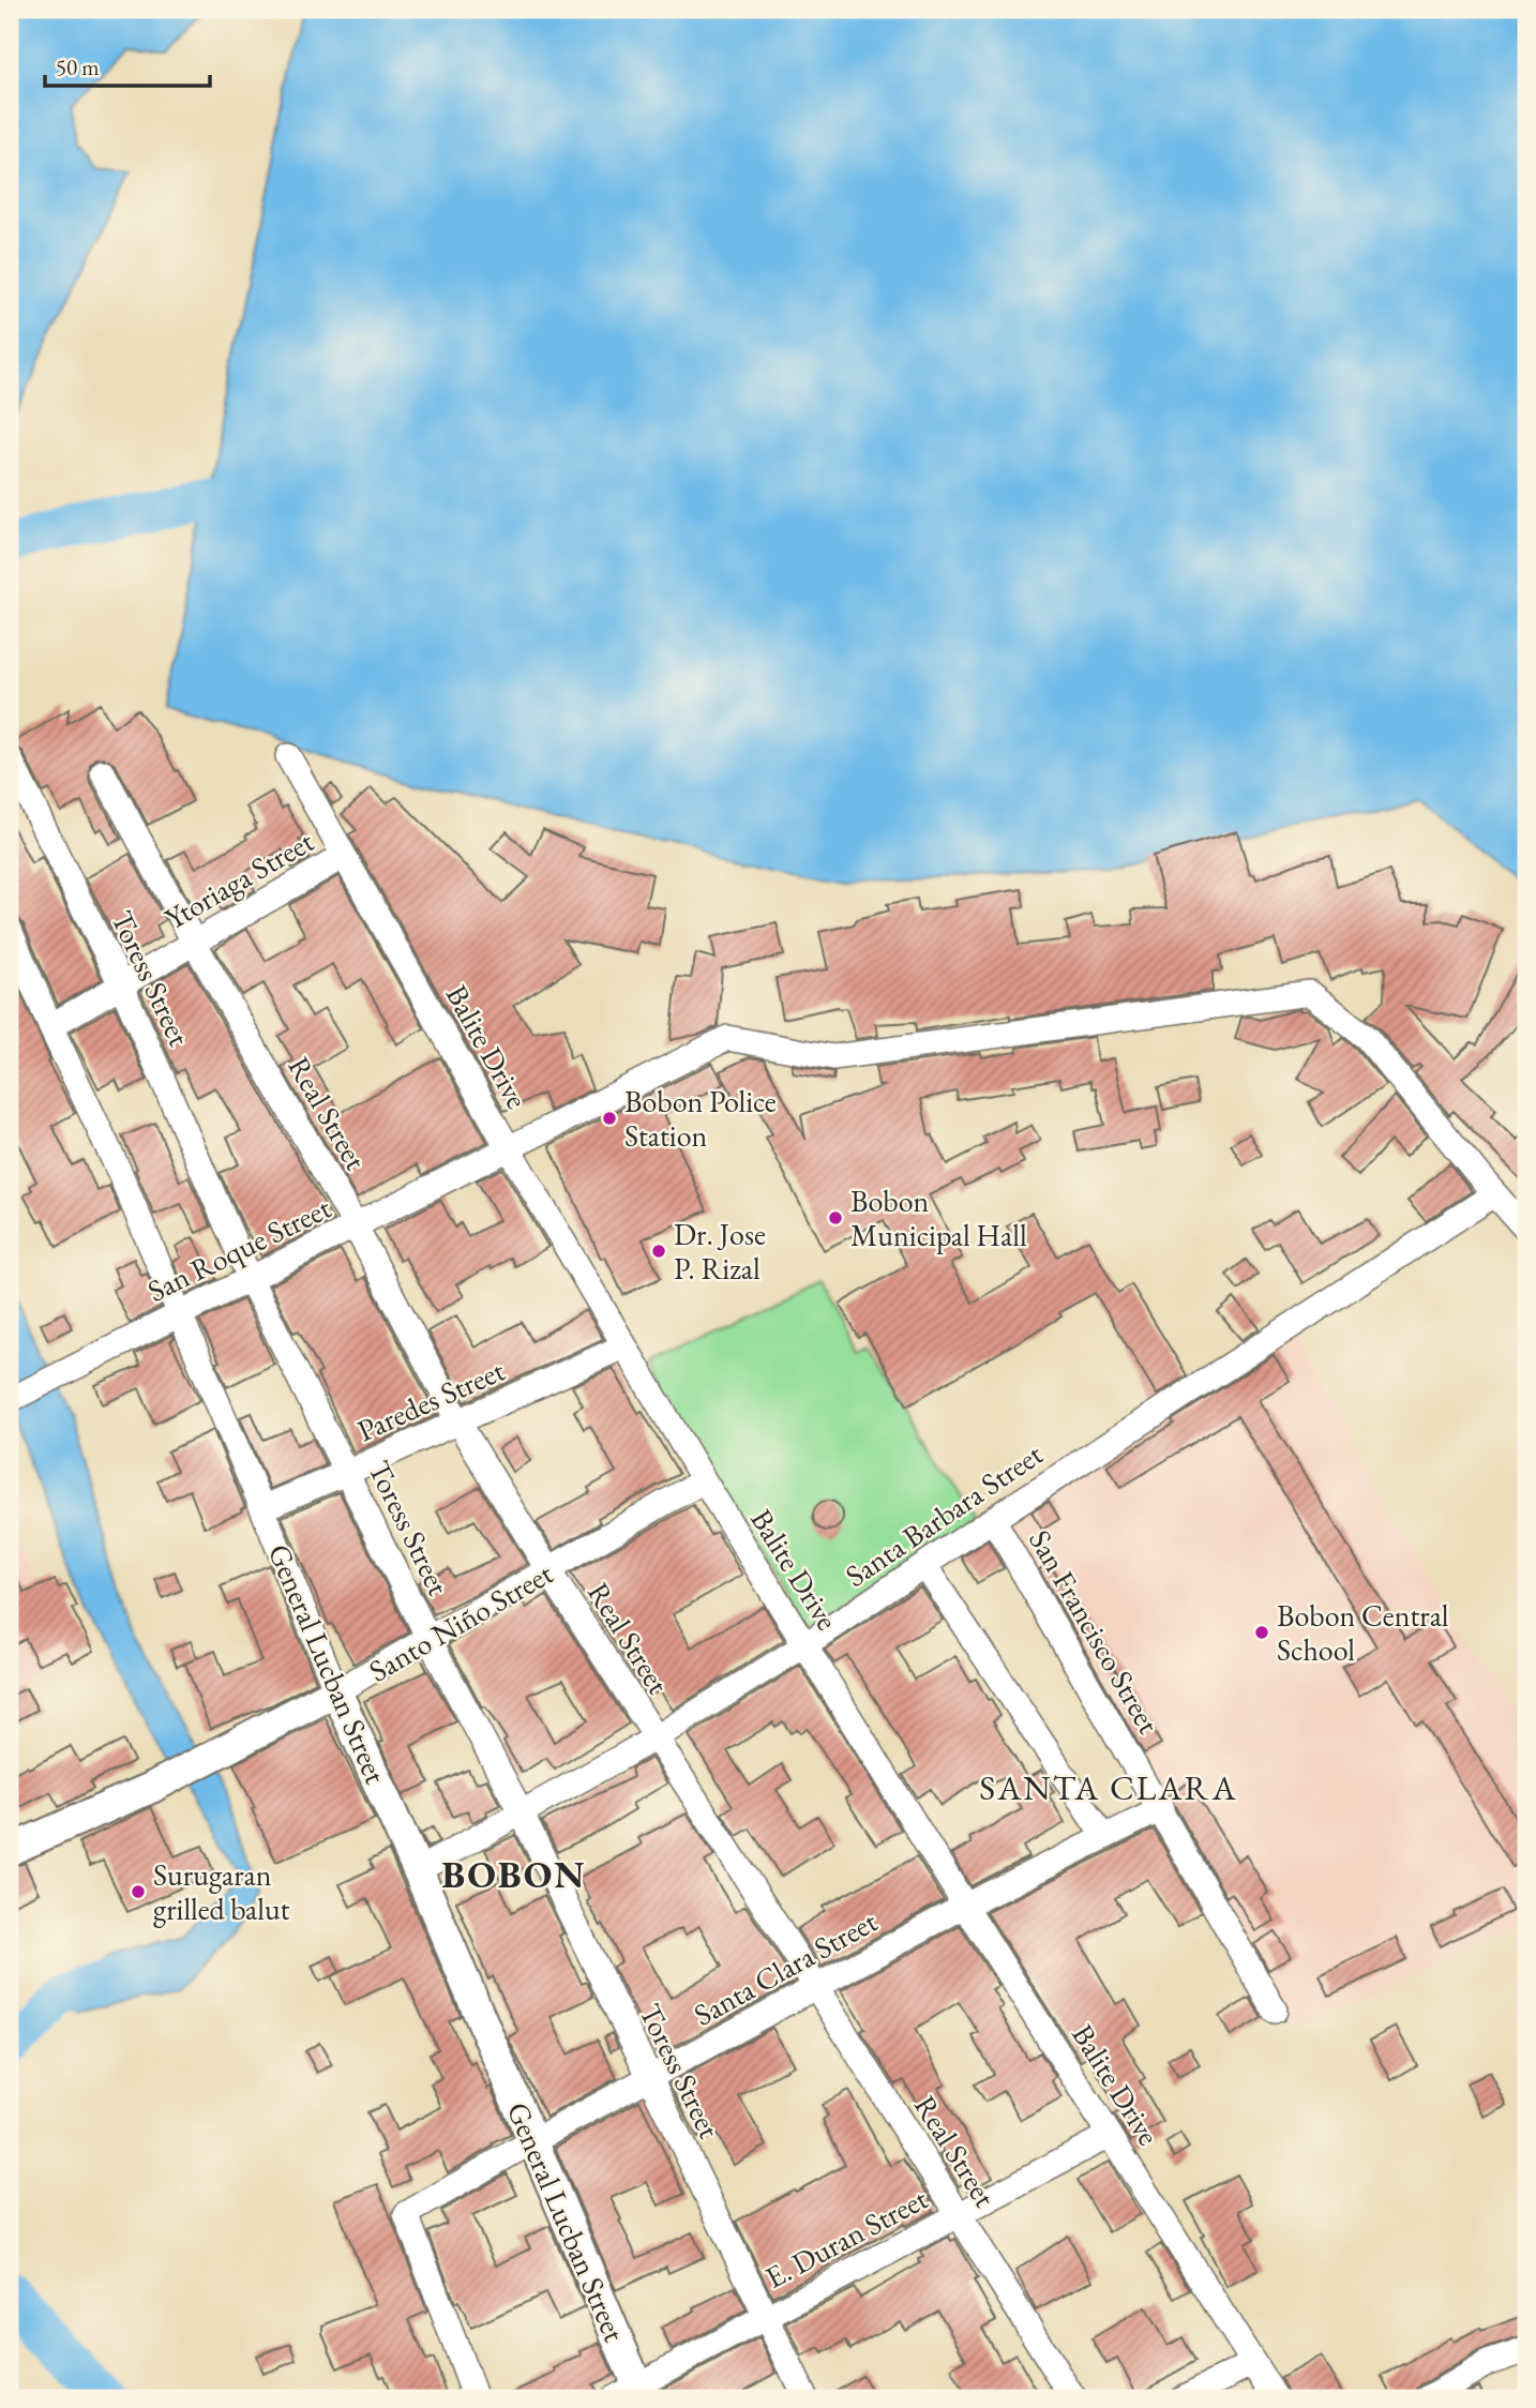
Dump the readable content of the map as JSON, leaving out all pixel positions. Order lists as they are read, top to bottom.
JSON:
{
  "streets": {
    "street": [
      "Ytoriaga Street",
      "Toress Street",
      "Balite Drive",
      "Real Street",
      "San Roque Street",
      "Paredes Street",
      "Santa Barbara Street",
      "Santo Niño Street",
      "San Francisco Street",
      "General Lucban Street",
      "Santa Clara Street",
      "E. Duran Street"
    ]
  },
  "crossings": [
    ["Ytoriaga Street", "Toress Street"],
    ["Ytoriaga Street", "Balite Drive"],
    ["Ytoriaga Street", "Real Street"],
    ["Ytoriaga Street", "General Lucban Street"],
    ["Toress Street", "San Roque Street"],
    ["Toress Street", "Paredes Street"],
    ["Toress Street", "Santa Barbara Street"],
    ["Toress Street", "Santo Niño Street"],
    ["Toress Street", "Santa Clara Street"],
    ["Toress Street", "E. Duran Street"],
    ["Balite Drive", "San Roque Street"],
    ["Balite Drive", "Paredes Street"],
    ["Balite Drive", "Santa Barbara Street"],
    ["Balite Drive", "Santo Niño Street"],
    ["Balite Drive", "Santa Clara Street"],
    ["Balite Drive", "E. Duran Street"],
    ["Real Street", "San Roque Street"],
    ["Real Street", "Paredes Street"],
    ["Real Street", "Santa Barbara Street"],
    ["Real Street", "Santo Niño Street"],
    ["Real Street", "Santa Clara Street"],
    ["Real Street", "E. Duran Street"],
    ["San Roque Street", "Santa Barbara Street"],
    ["San Roque Street", "General Lucban Street"],
    ["Paredes Street", "General Lucban Street"],
    ["Santa Barbara Street", "San Francisco Street"],
    ["Santa Barbara Street", "General Lucban Street"],
    ["Santo Niño Street", "General Lucban Street"],
    ["San Francisco Street", "Santa Clara Street"],
    ["General Lucban Street", "Santa Clara Street"],
    ["General Lucban Street", "E. Duran Street"]
  ],
  "districts": ["SANTA CLARA", "BOBON"],
  "places": [
    "Bobon Police Station",
    "Bobon Municipal Hall",
    "Dr. Jose P. Rizal",
    "Bobon Central School",
    "Surugaran grilled balut"
  ],
  "scale_bar": "50 m"
}
